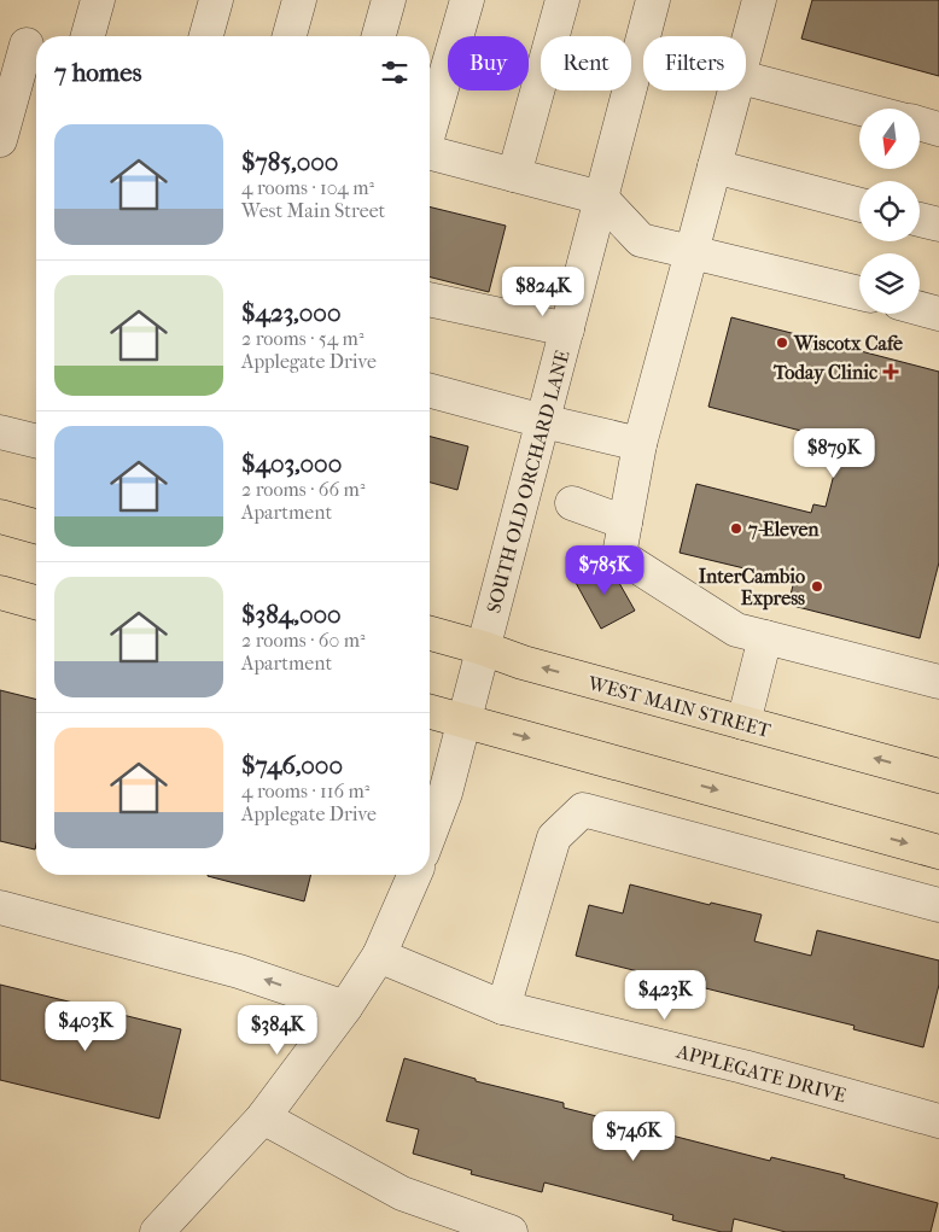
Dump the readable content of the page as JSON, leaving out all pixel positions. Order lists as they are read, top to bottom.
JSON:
{
  "streets": {
    "main road": ["WEST MAIN STREET"],
    "street": ["SOUTH OLD ORCHARD LANE", "APPLEGATE DRIVE"]
  },
  "crossings": [
    ["SOUTH OLD ORCHARD LANE", "WEST MAIN STREET"]
  ],
  "places": {
    "other": ["Wiscotx Cafe", "7-Eleven", "InterCambio Express"],
    "health": ["Today Clinic"]
  },
  "north": "bottom",
  "page": {
    "chip": ["Buy", "Rent", "Filters"],
    "heading": "7 homes",
    "list": [
      {
        "name": "$785,000",
        "note": "4 rooms · 104 m² · West Main Street"
      },
      {
        "name": "$423,000",
        "note": "2 rooms · 54 m² · Applegate Drive"
      },
      {
        "name": "$403,000",
        "note": "2 rooms · 66 m² · Apartment"
      },
      {
        "name": "$384,000",
        "note": "2 rooms · 60 m² · Apartment"
      },
      {
        "name": "$746,000",
        "note": "4 rooms · 116 m² · Applegate Drive"
      }
    ],
    "price": [
      "$824K",
      "$879K",
      "$785K",
      "$423K",
      "$403K",
      "$384K",
      "$746K"
    ]
  }
}
